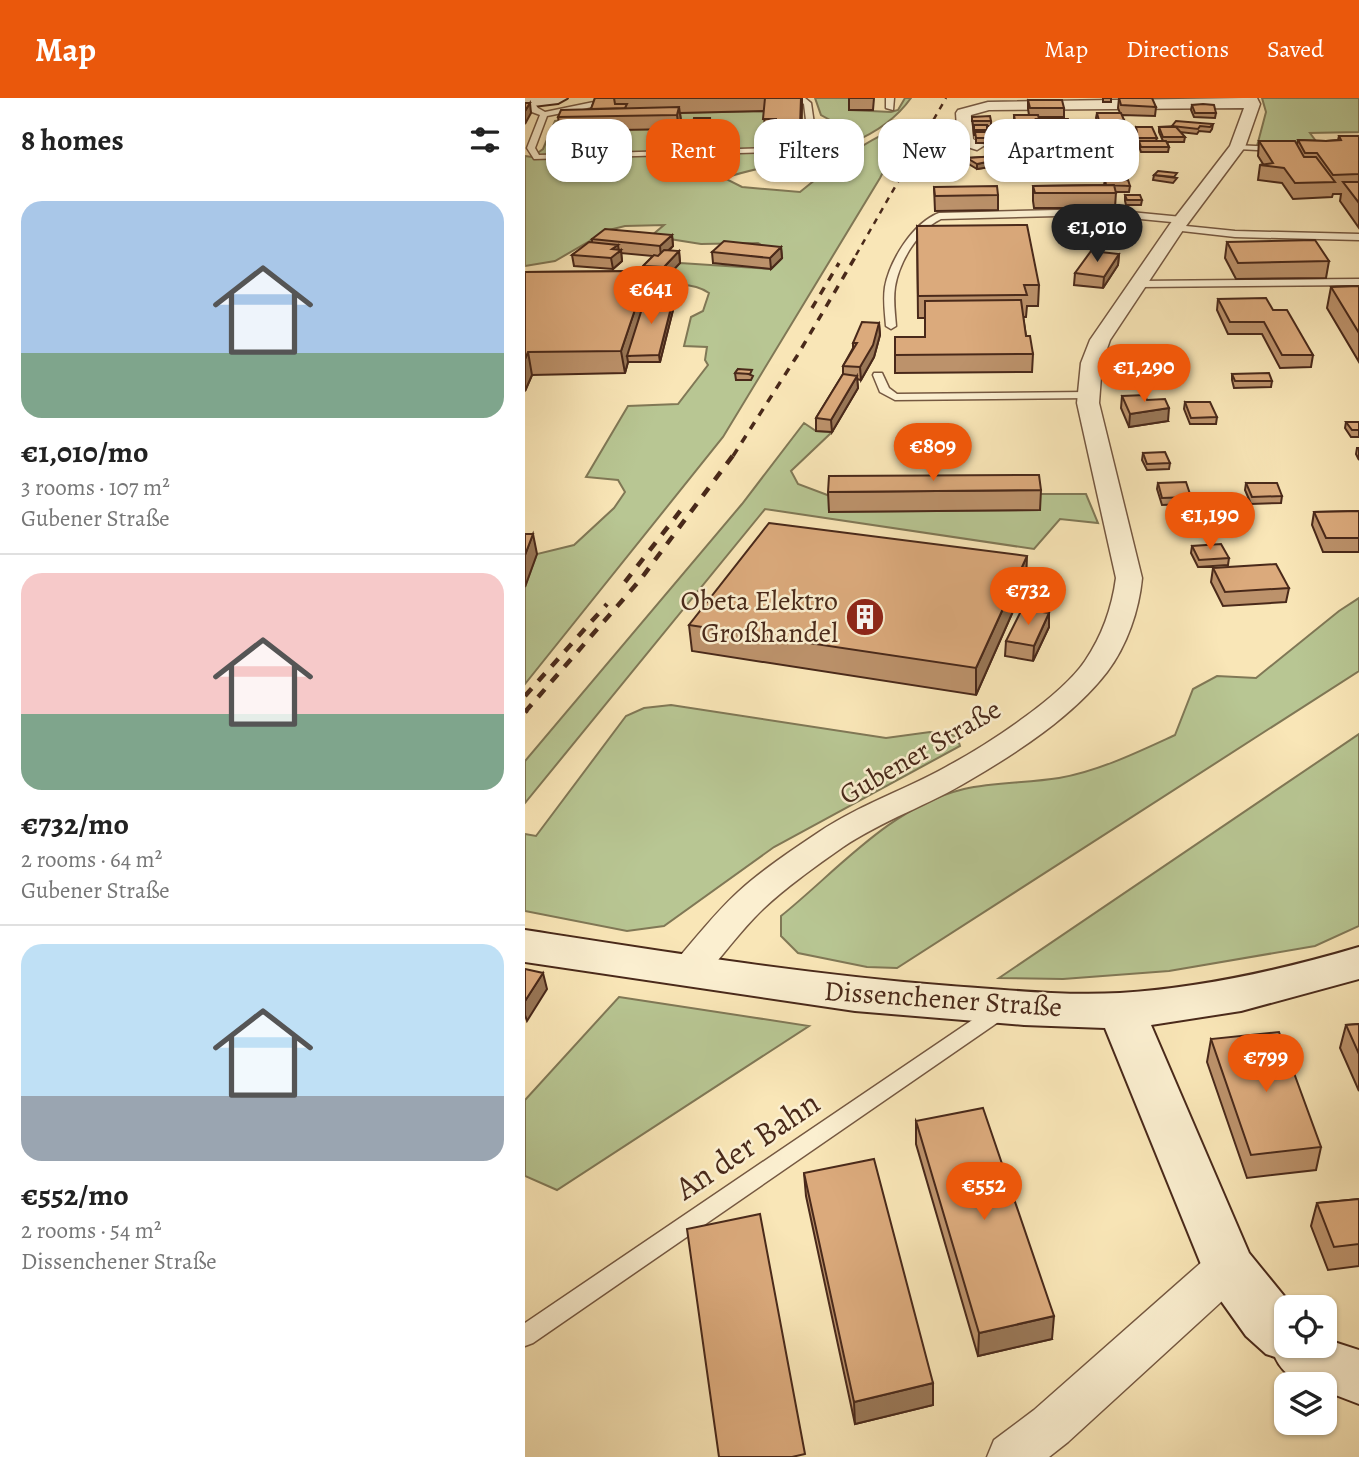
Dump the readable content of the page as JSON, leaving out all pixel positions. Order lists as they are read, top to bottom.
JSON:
{
  "streets": {
    "main road": ["Dissenchener Straße"],
    "street": ["Gubener Straße"],
    "lane": ["An der Bahn"]
  },
  "crossings": [
    ["Gubener Straße", "Dissenchener Straße"],
    ["Dissenchener Straße", "An der Bahn"]
  ],
  "places": {
    "building": ["Obeta Elektro Großhandel"]
  },
  "page": {
    "header": "Map",
    "nav": ["Map", "Directions", "Saved"],
    "heading": "8 homes",
    "chip": [
      "Buy",
      "Rent",
      "Filters",
      "New",
      "Apartment"
    ],
    "list": [
      {
        "name": "€1,010/mo",
        "note": "3 rooms · 107 m² · Gubener Straße"
      },
      {
        "name": "€732/mo",
        "note": "2 rooms · 64 m² · Gubener Straße"
      },
      {
        "name": "€552/mo",
        "note": "2 rooms · 54 m² · Dissenchener Straße"
      }
    ],
    "price": [
      "€1,010",
      "€641",
      "€1,290",
      "€809",
      "€1,190",
      "€732",
      "€799",
      "€552"
    ]
  }
}
